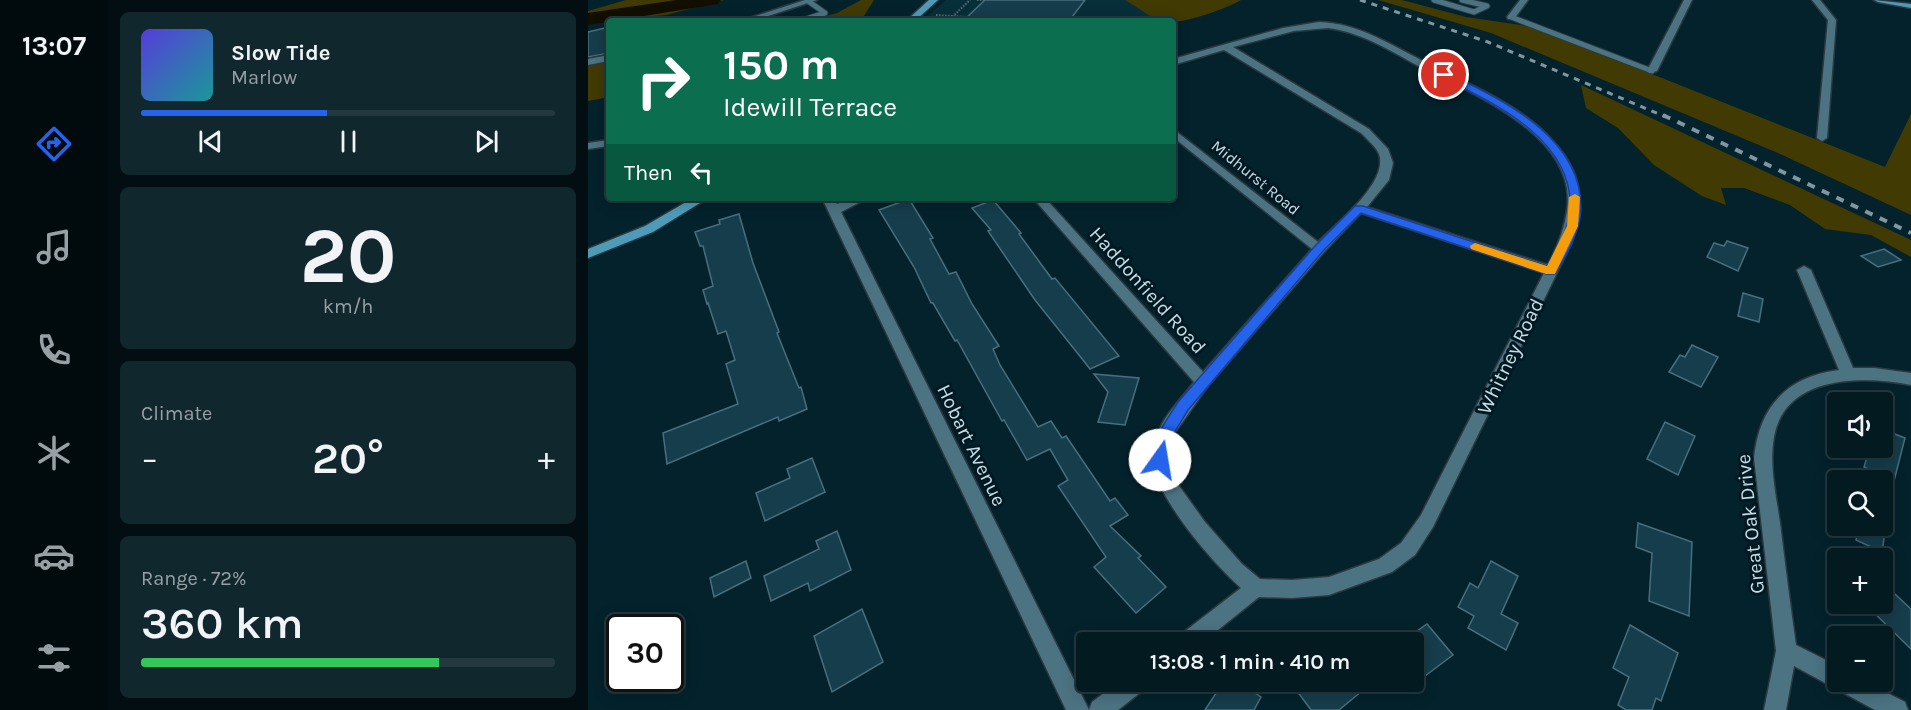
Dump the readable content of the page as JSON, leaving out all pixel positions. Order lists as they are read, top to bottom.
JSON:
{
  "streets": {
    "street": [
      "Midhurst Road",
      "Haddonfield Road",
      "Whitney Road",
      "Hobart Avenue",
      "Great Oak Drive"
    ]
  },
  "page": {
    "tabs": "13:07",
    "turn": ["150 m", "Idewill Terrace"],
    "song": ["Slow Tide", "Marlow"],
    "then": "Then",
    "tile": [
      ["20", "km/h"],
      "Climate",
      ["Range · 72%", "360 km"]
    ],
    "map_buttons": ["+", "−"],
    "heat": ["−", "20°", "+"],
    "limit": "30",
    "trip": "13:08 · 1 min · 410 m"
  }
}
